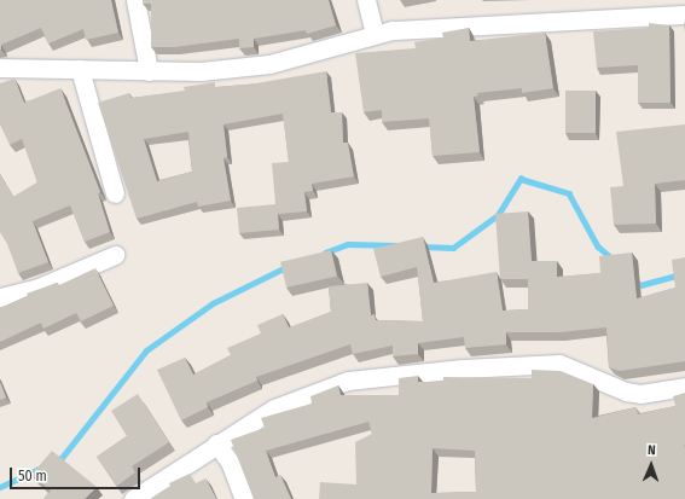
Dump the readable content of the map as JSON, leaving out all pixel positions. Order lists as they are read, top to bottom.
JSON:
{
  "scale_bar": "50 m",
  "north": "top"
}
